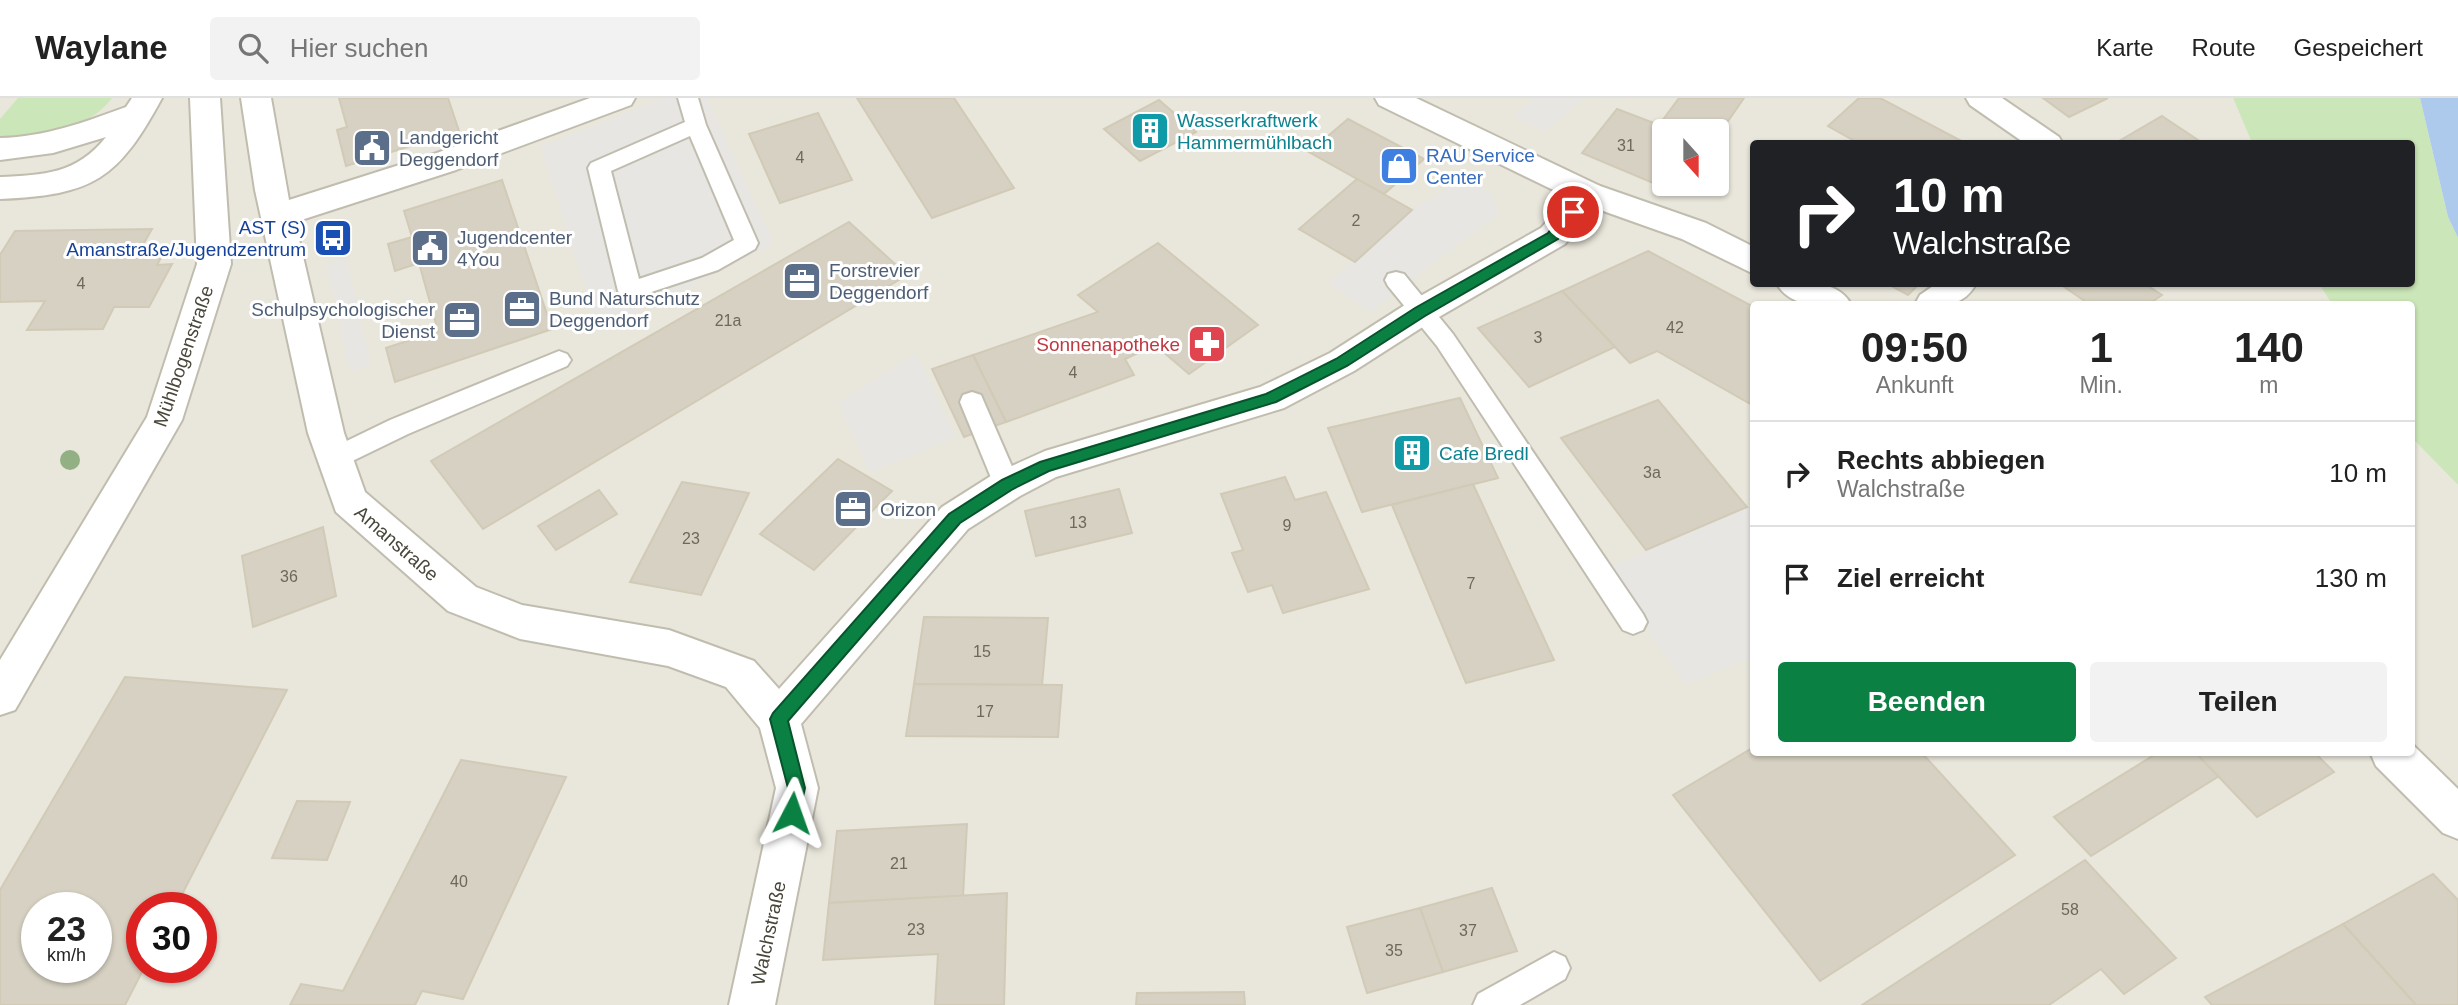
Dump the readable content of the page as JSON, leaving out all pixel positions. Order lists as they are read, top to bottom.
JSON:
{
  "streets": {
    "street": ["Mühlbogenstraße", "Amanstraße", "Walchstraße"]
  },
  "crossings": [
    ["Amanstraße", "Walchstraße"]
  ],
  "places": {
    "building": ["Wasserkraftwerk Hammermühlbach", "Cafe Bredl"],
    "public building": ["Landgericht Deggendorf", "Jugendcenter 4You"],
    "shop": ["RAU Service Center"],
    "bus stop": ["AST (S) Amanstraße/Jugendzentrum"],
    "office": [
      "Forstrevier Deggendorf",
      "Bund Naturschutz Deggendorf",
      "Schulpsychologischer Dienst",
      "Orizon"
    ],
    "pharmacy": ["Sonnenapotheke"]
  },
  "house_numbers": [
    "31",
    "4",
    "2",
    "4",
    "21a",
    "42",
    "3",
    "4",
    "3a",
    "13",
    "9",
    "23",
    "36",
    "7",
    "15",
    "17",
    "21",
    "40",
    "58",
    "23",
    "37",
    "35"
  ],
  "north": "bottom",
  "page": {
    "header": "Waylane",
    "search": "Hier suchen",
    "nav": ["Karte", "Route", "Gespeichert"],
    "turn": ["10 m", "Walchstraße"],
    "eta": [
      "09:50",
      "Ankunft",
      "1",
      "Min.",
      "140",
      "m"
    ],
    "list": [
      {
        "name": "Rechts abbiegen",
        "note": "Walchstraße",
        "value": "10 m"
      },
      {
        "name": "Ziel erreicht",
        "value": "130 m"
      }
    ],
    "buttons": ["Beenden", "Teilen"],
    "speed": "23 km/h",
    "limit": "30"
  }
}
